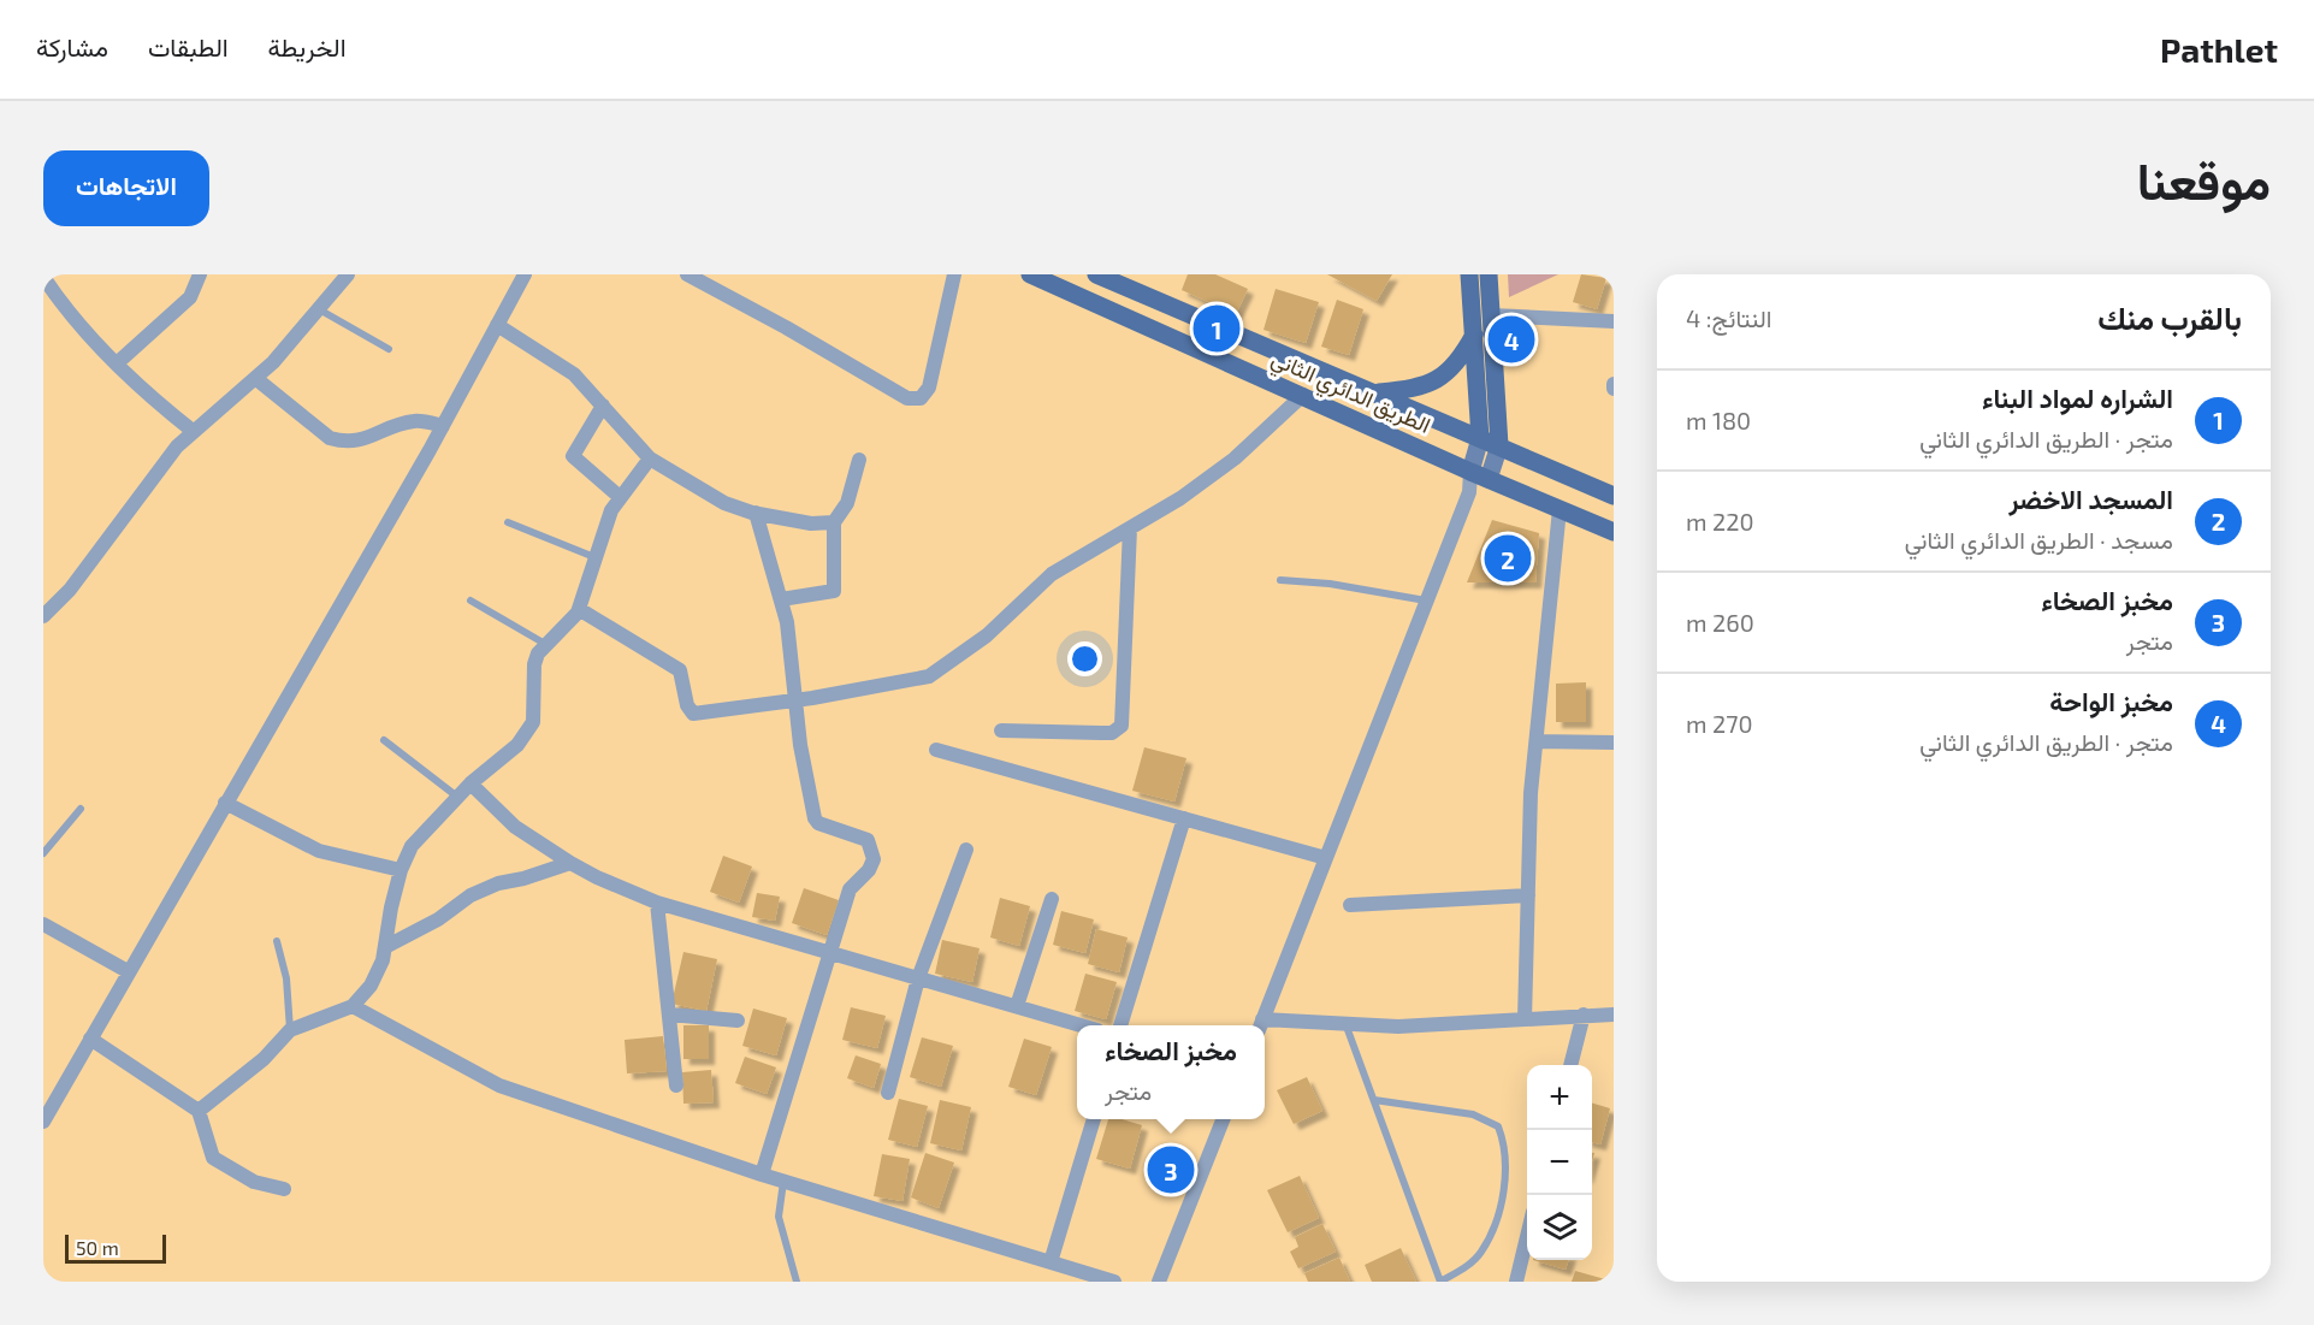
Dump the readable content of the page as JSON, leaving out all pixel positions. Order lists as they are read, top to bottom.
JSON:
{
  "streets": {
    "main road": ["الطريق الدائري الثاني"]
  },
  "scale_bar": "50 m",
  "page": {
    "header": "Pathlet",
    "nav": ["الخريطة", "الطبقات", "مشاركة"],
    "title": "موقعنا",
    "buttons": "الاتجاهات",
    "heading": ["بالقرب منك", "النتائج: 4"],
    "pins": [
      "1",
      "4",
      "2",
      "3"
    ],
    "list": [
      {
        "mark": "1",
        "name": "الشراره لمواد البناء",
        "note": "متجر · الطريق الدائري الثاني",
        "value": "180 m"
      },
      {
        "mark": "2",
        "name": "المسجد الاخضر",
        "note": "مسجد · الطريق الدائري الثاني",
        "value": "220 m"
      },
      {
        "mark": "3",
        "name": "مخبز الصخاء",
        "note": "متجر",
        "value": "260 m"
      },
      {
        "mark": "4",
        "name": "مخبز الواحة",
        "note": "متجر · الطريق الدائري الثاني",
        "value": "270 m"
      }
    ],
    "popup": ["مخبز الصخاء", "متجر"],
    "map_buttons": ["+", "−"],
    "scale": "50 m"
  }
}
